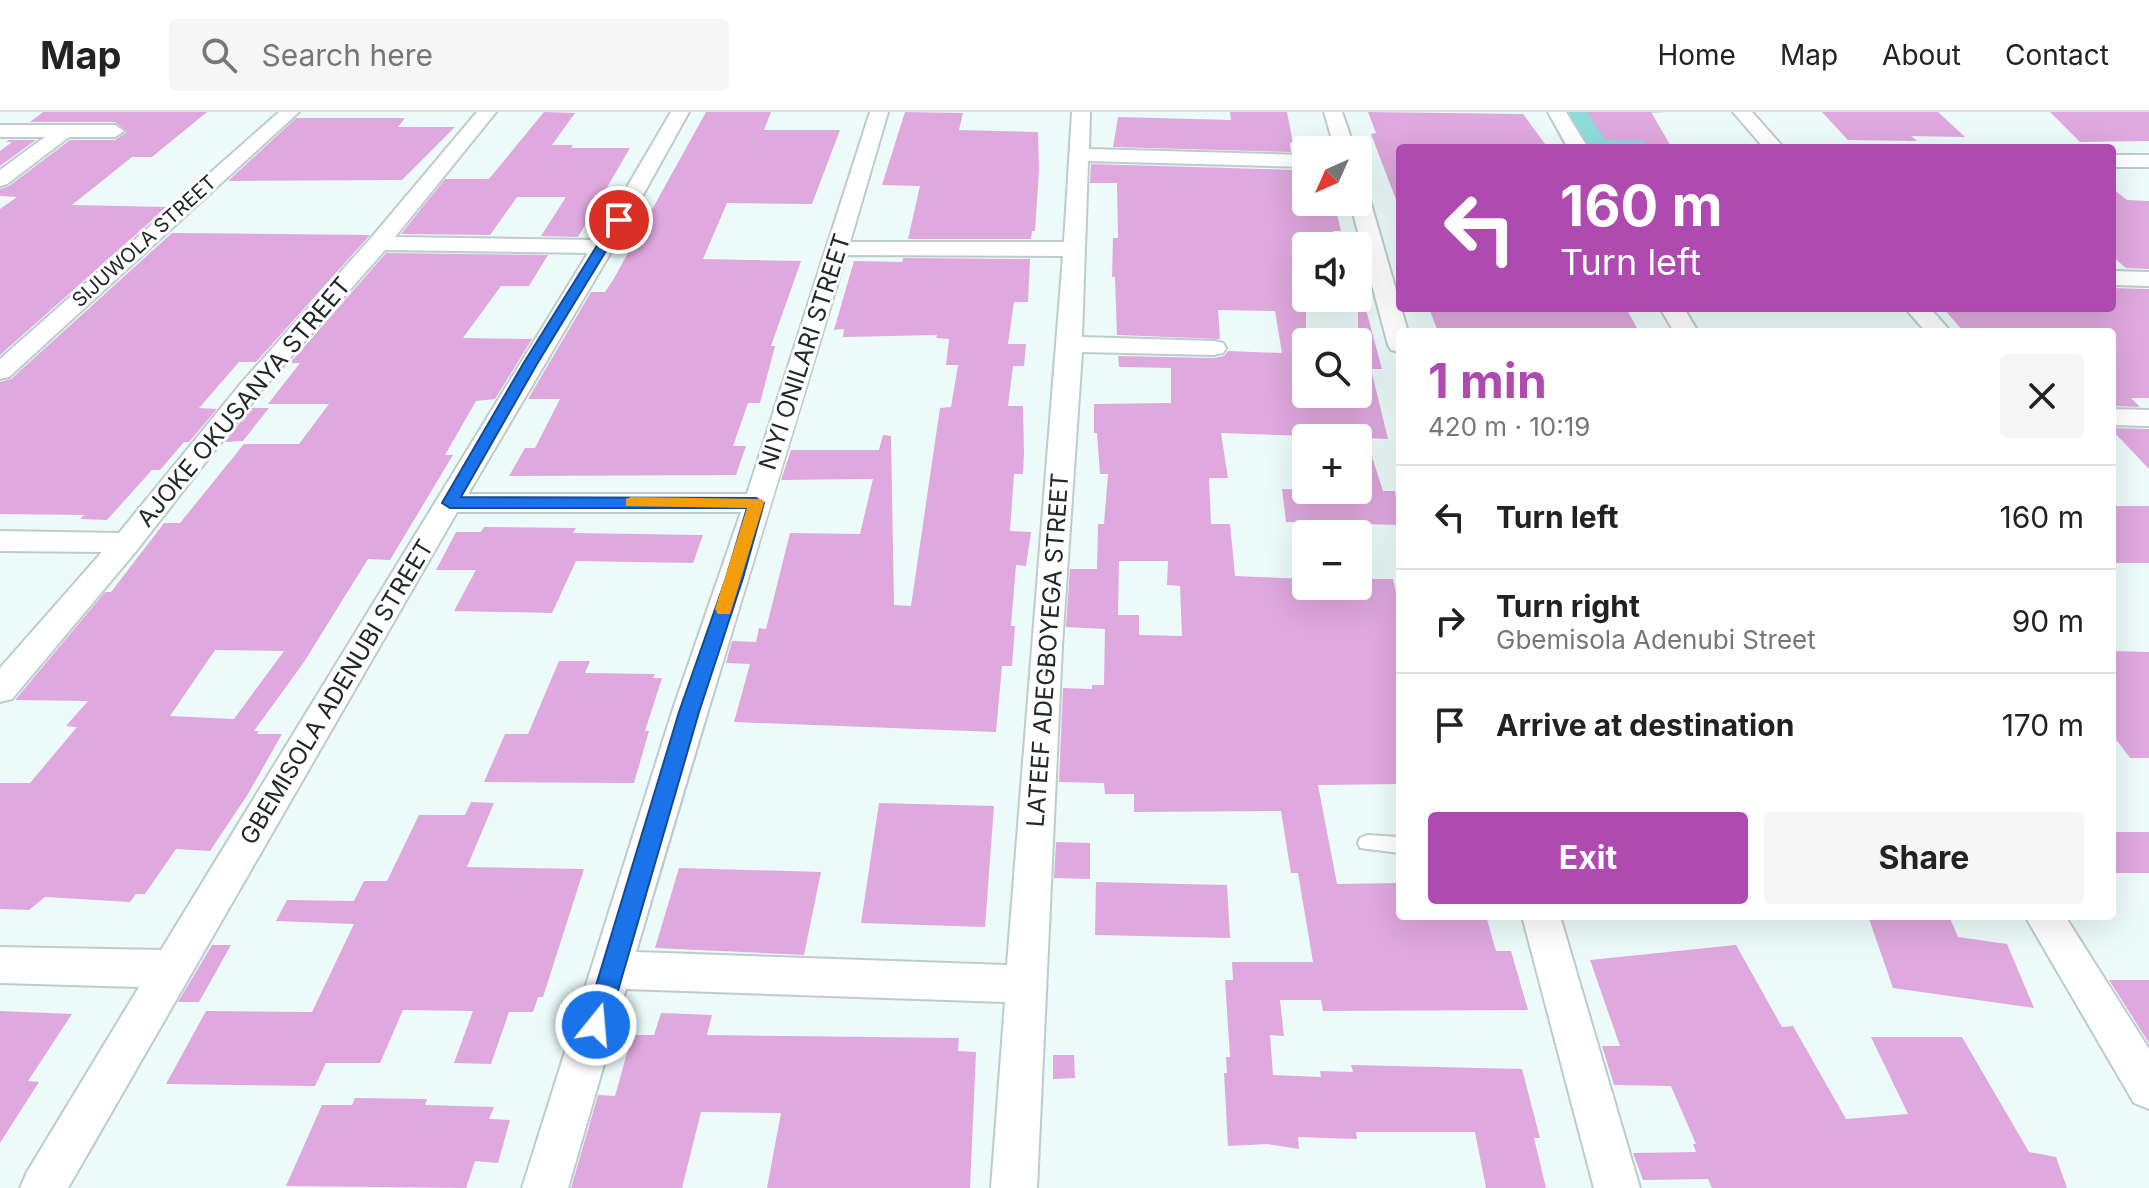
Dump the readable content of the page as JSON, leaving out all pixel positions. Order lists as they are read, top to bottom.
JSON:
{
  "streets": {
    "street": [
      "SIJUWOLA STREET",
      "NIYI ONILARI STREET",
      "AJOKE OKUSANYA STREET",
      "LATEEF ADEGBOYEGA STREET",
      "GBEMISOLA ADENUBI STREET"
    ]
  },
  "north": "bottom left",
  "page": {
    "header": "Map",
    "search": "Search here",
    "nav": [
      "Home",
      "Map",
      "About",
      "Contact"
    ],
    "map_buttons": ["+", "−"],
    "turn": ["160 m", "Turn left"],
    "heading": ["1 min", "420 m · 10:19"],
    "list": [
      {
        "name": "Turn left",
        "value": "160 m"
      },
      {
        "name": "Turn right",
        "note": "Gbemisola Adenubi Street",
        "value": "90 m"
      },
      {
        "name": "Arrive at destination",
        "value": "170 m"
      }
    ],
    "buttons": ["Exit", "Share"]
  }
}
